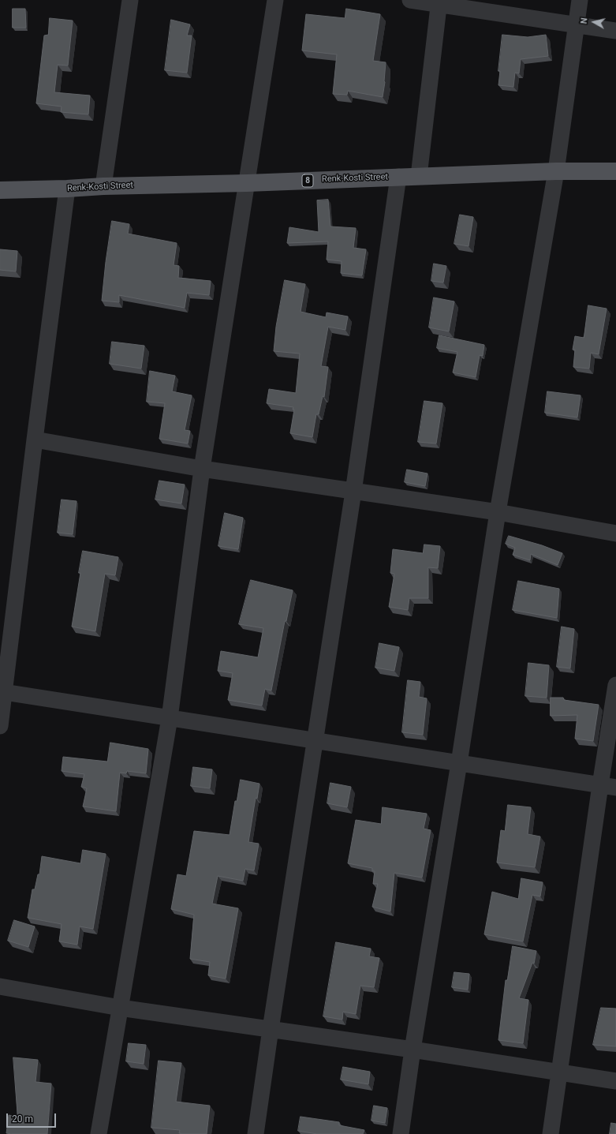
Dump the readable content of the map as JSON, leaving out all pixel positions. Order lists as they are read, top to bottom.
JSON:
{
  "streets": {
    "main road": ["Renk-Kosti Street", "8"]
  },
  "scale_bar": "20 m",
  "north": "left"
}
